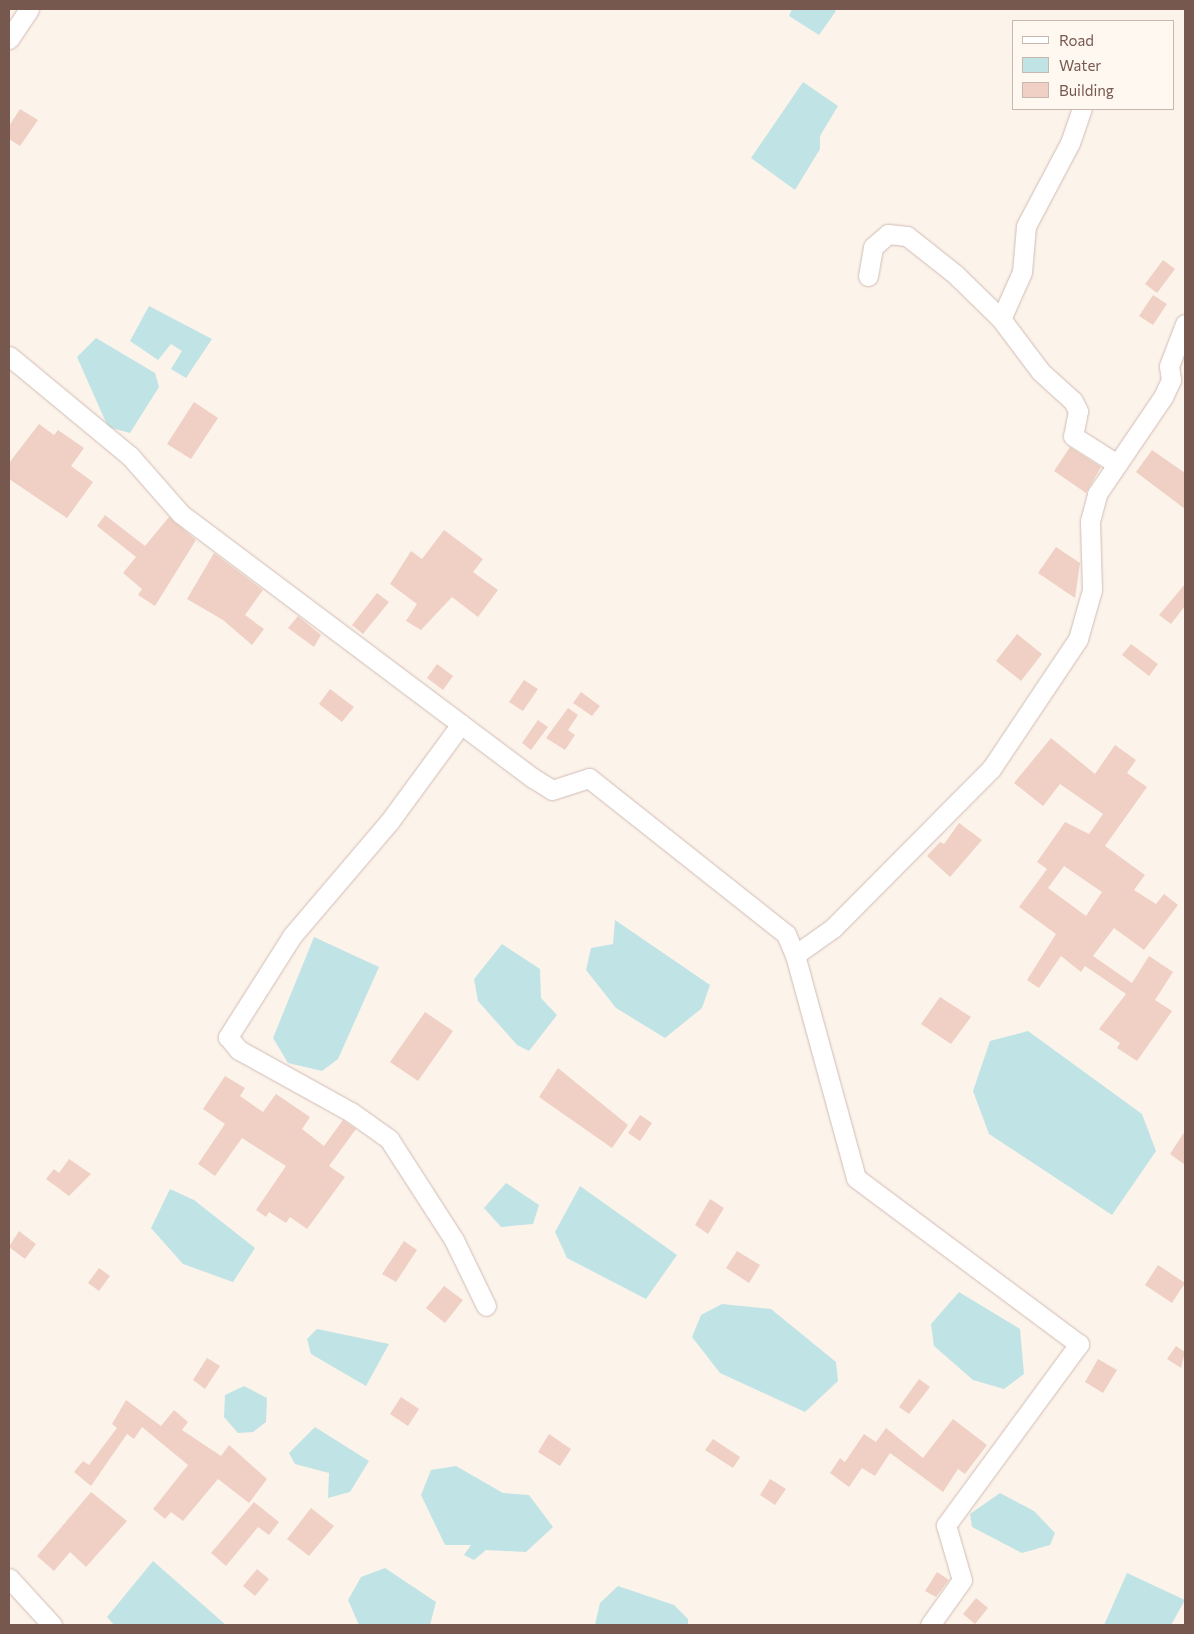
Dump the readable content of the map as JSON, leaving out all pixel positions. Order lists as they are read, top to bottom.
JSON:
{
  "legend": ["Road", "Water", "Building"]
}
